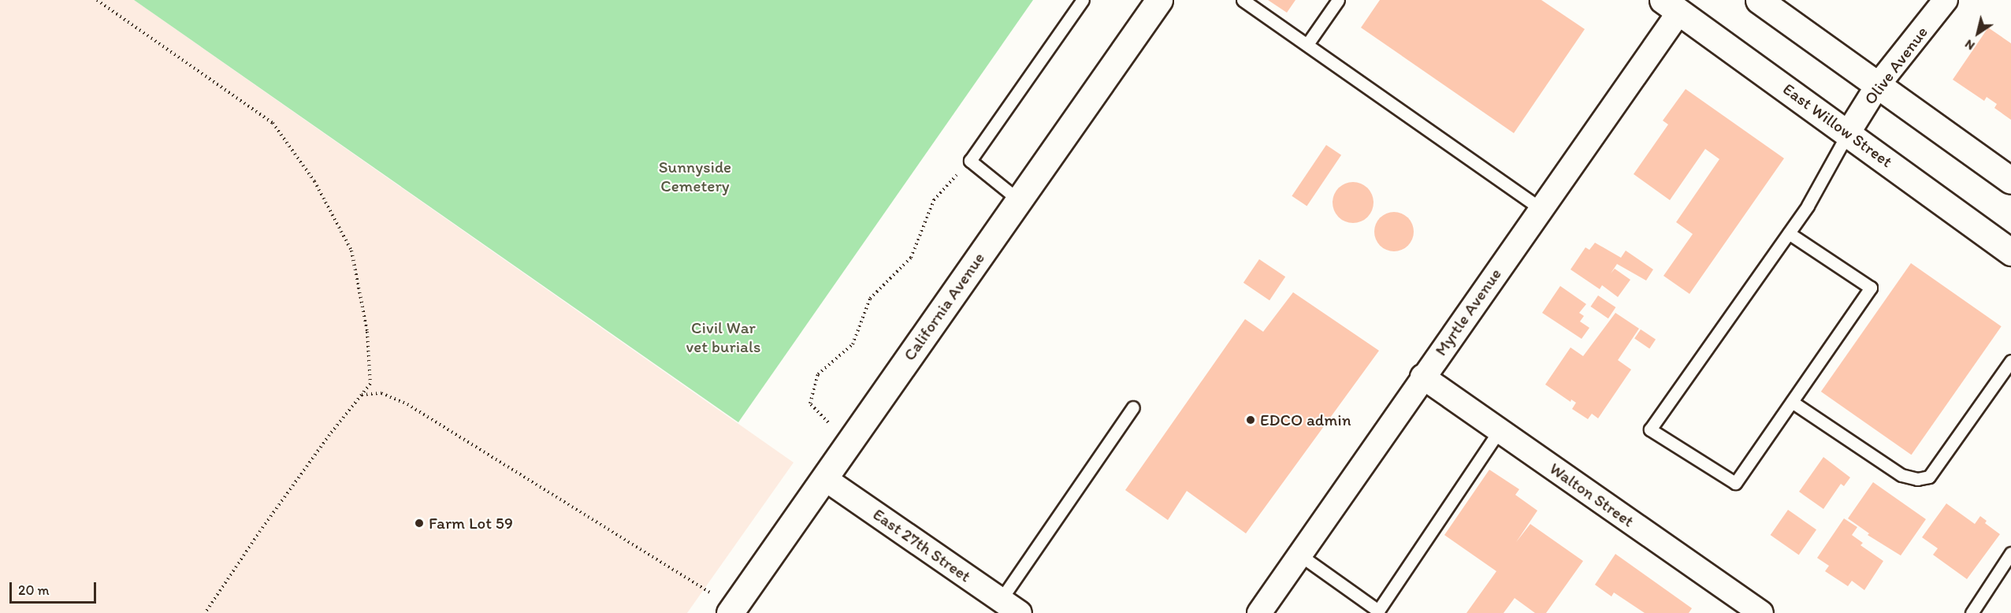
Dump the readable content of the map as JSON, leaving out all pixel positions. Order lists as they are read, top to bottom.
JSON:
{
  "streets": {
    "street": [
      "Olive Avenue",
      "East Willow Street",
      "California Avenue",
      "Myrtle Avenue",
      "Walton Street",
      "East 27th Street"
    ]
  },
  "crossings": [
    ["Olive Avenue", "East Willow Street"],
    ["East Willow Street", "Myrtle Avenue"],
    ["California Avenue", "East 27th Street"],
    ["Myrtle Avenue", "Walton Street"]
  ],
  "parks": ["Sunnyside Cemetery", "Civil War vet burials"],
  "places": ["EDCO admin", "Farm Lot 59"],
  "scale_bar": "20 m",
  "north": "bottom left"
}
